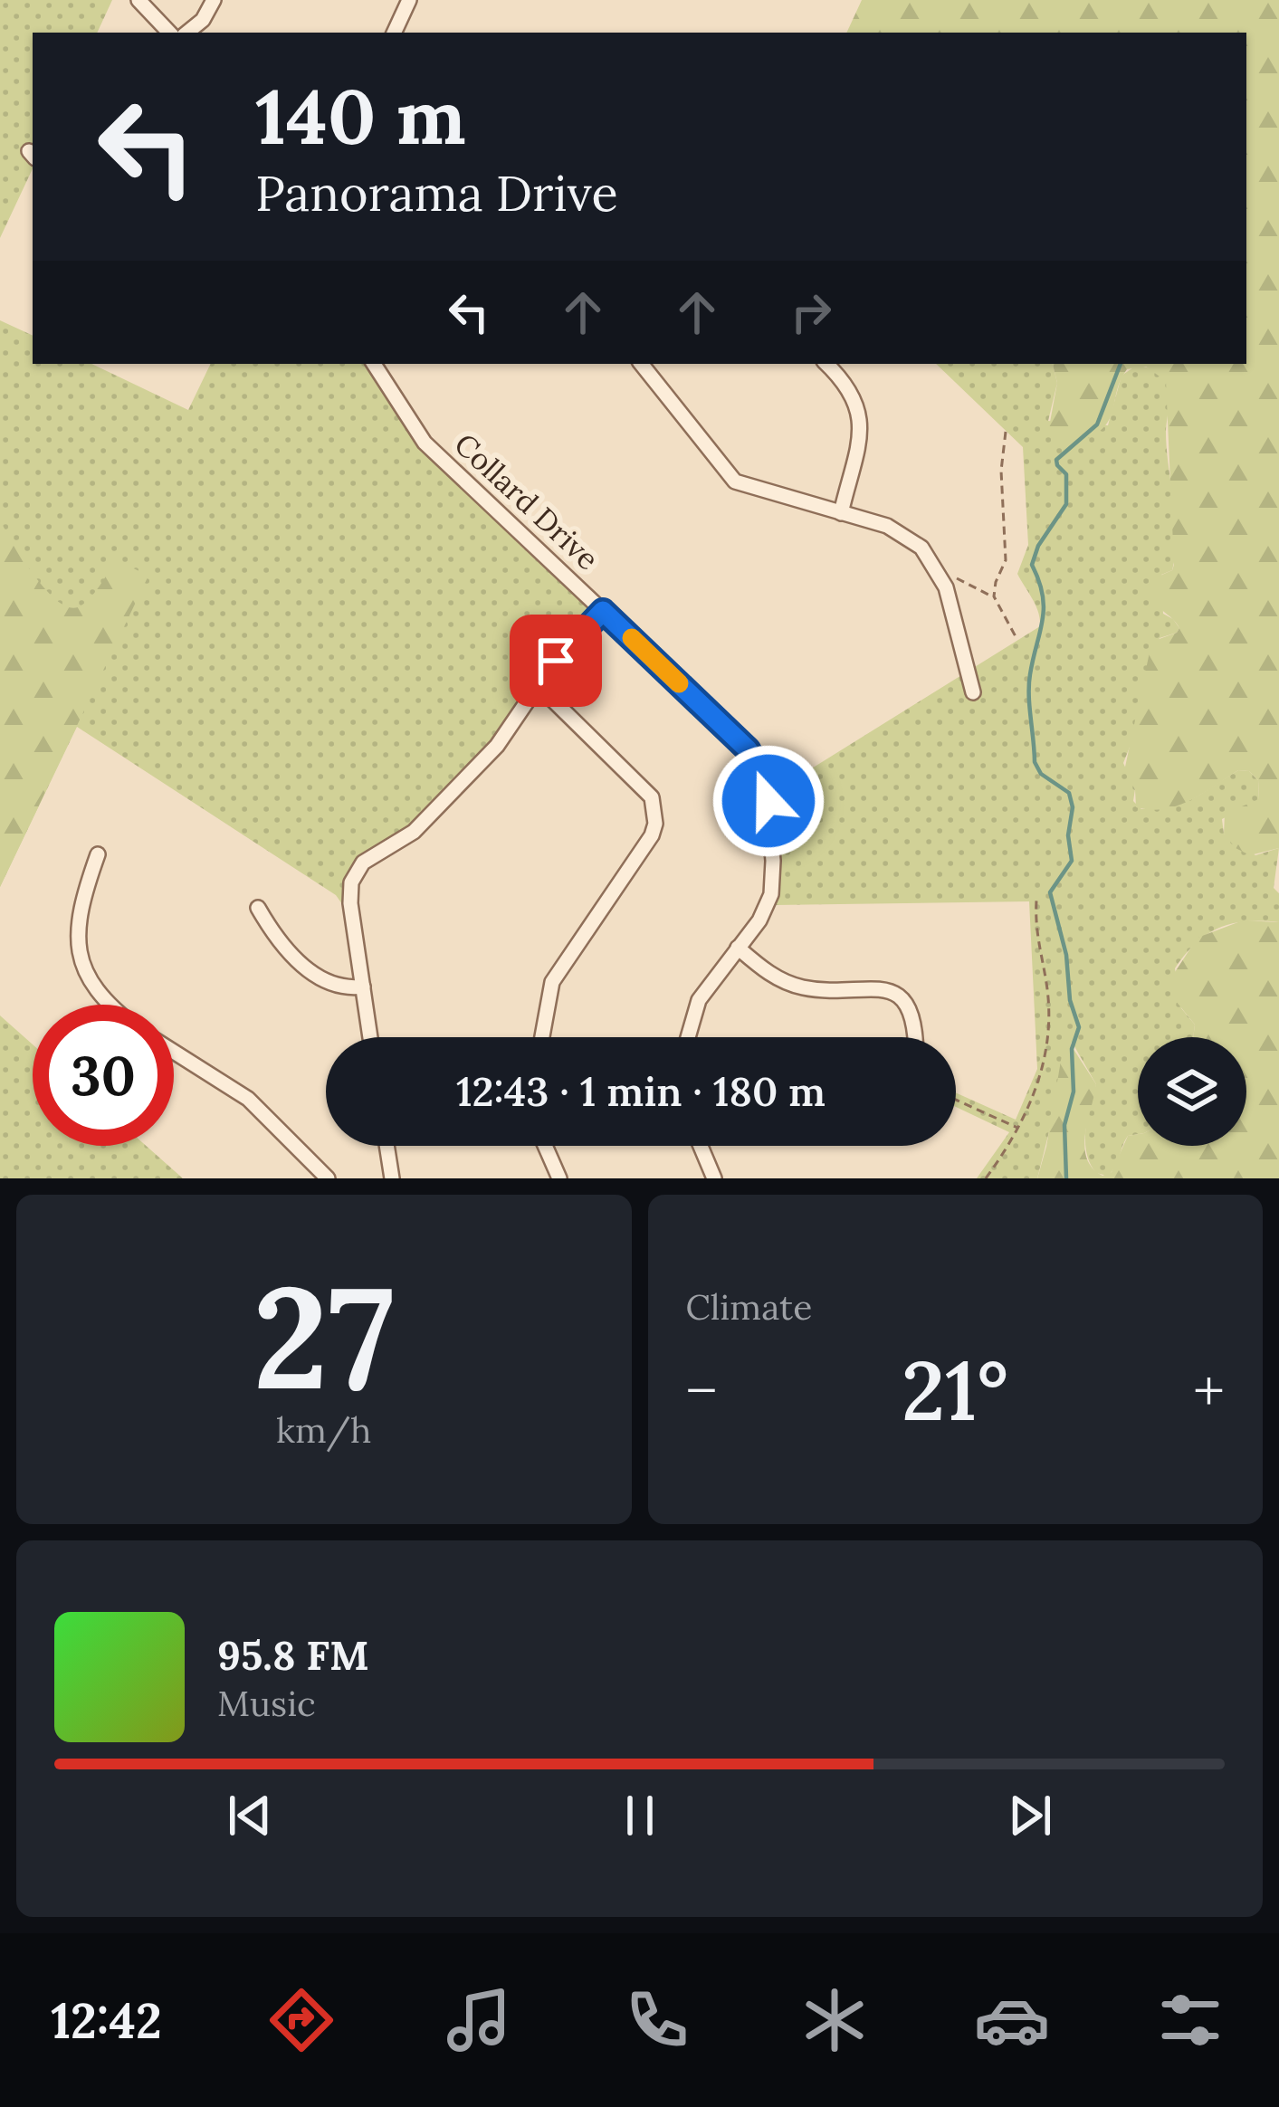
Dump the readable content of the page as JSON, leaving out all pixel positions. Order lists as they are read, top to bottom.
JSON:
{
  "streets": {
    "street": ["Collard Drive"]
  },
  "page": {
    "turn": ["140 m", "Panorama Drive"],
    "limit": "30",
    "trip": "12:43 · 1 min · 180 m",
    "tile": [
      ["27", "km/h"],
      "Climate"
    ],
    "heat": ["−", "21°", "+"],
    "song": ["95.8 FM", "Music"],
    "tabs": "12:42"
  }
}
